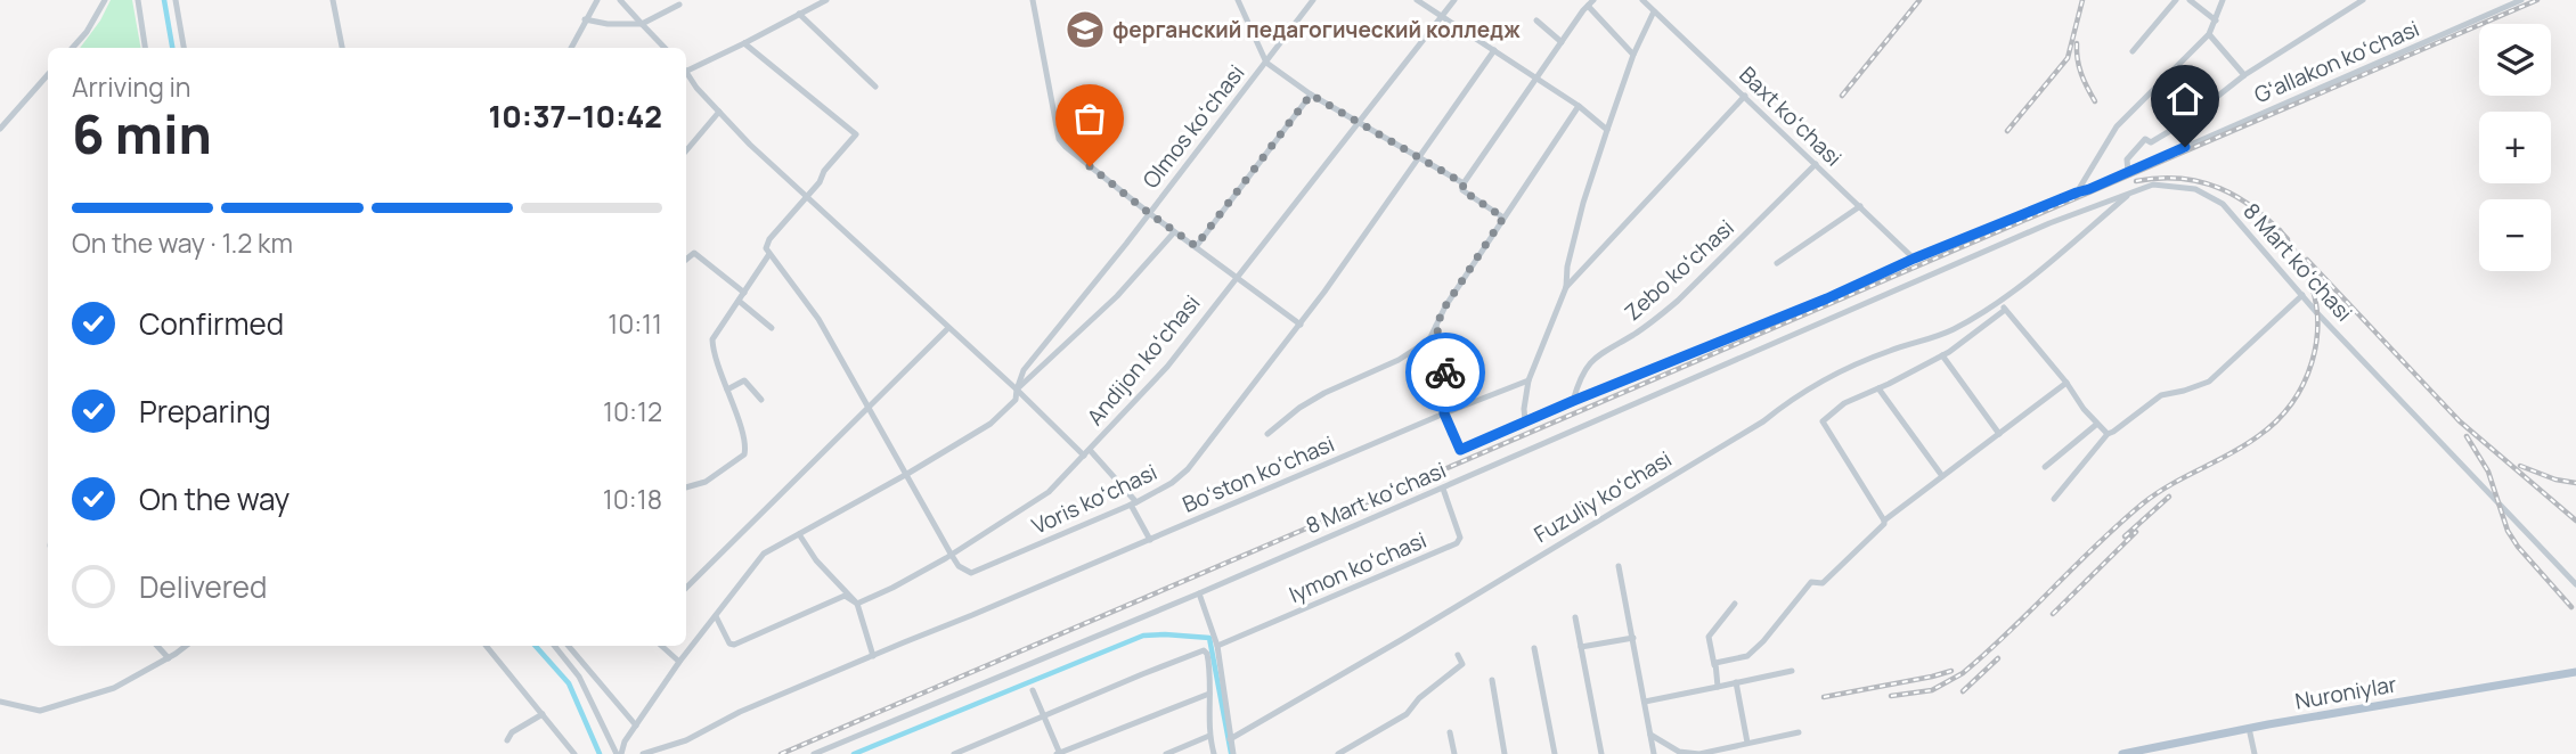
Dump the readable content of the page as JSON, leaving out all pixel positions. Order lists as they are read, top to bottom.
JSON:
{
  "streets": {
    "main road": ["Nuroniylar"],
    "street": [
      "Gʻallakon koʻchasi",
      "Baxt koʻchasi",
      "Olmos koʻchasi",
      "8 Mart koʻchasi",
      "Zebo koʻchasi",
      "Andijon koʻchasi",
      "Boʻston koʻchasi",
      "Fuzuliy koʻchasi",
      "Voris koʻchasi",
      "Iymon koʻchasi"
    ]
  },
  "crossings": [
    ["Gʻallakon koʻchasi", "Baxt koʻchasi"],
    ["Gʻallakon koʻchasi", "Zebo koʻchasi"],
    ["Gʻallakon koʻchasi", "Boʻston koʻchasi"],
    ["Baxt koʻchasi", "Zebo koʻchasi"],
    ["8 Mart koʻchasi", "Fuzuliy koʻchasi"],
    ["8 Mart koʻchasi", "Iymon koʻchasi"],
    ["Andijon koʻchasi", "Voris koʻchasi"]
  ],
  "places": {
    "school or university": ["ферганский педагогический колледж"]
  },
  "page": {
    "map_buttons": ["+", "−"],
    "heading": ["6 min", "Arriving in", "10:37–10:42"],
    "bar": "On the way · 1.2 km",
    "list": [
      ["Confirmed", "10:11"],
      ["Preparing", "10:12"],
      ["On the way", "10:18"],
      "Delivered"
    ]
  }
}
